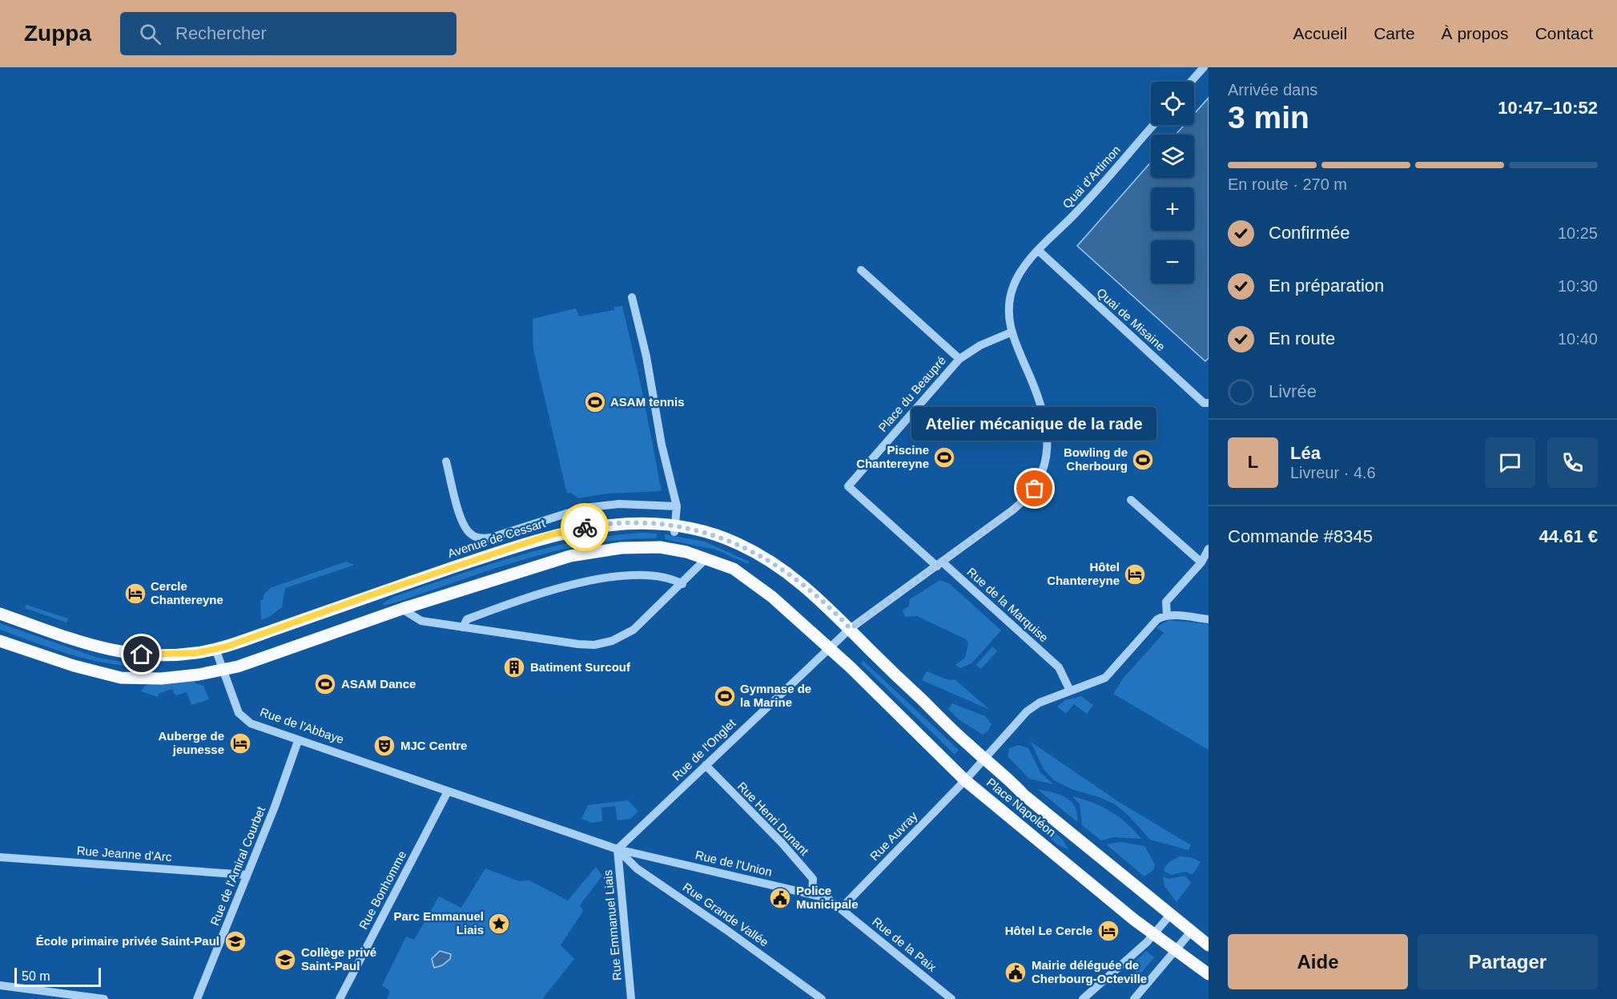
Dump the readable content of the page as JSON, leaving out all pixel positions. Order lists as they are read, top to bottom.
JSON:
{
  "streets": {
    "main road": ["Avenue de Cessart", "Place Napoléon"],
    "street": [
      "Quai d’Artimon",
      "Quai de Misaine",
      "Place du Beaupré",
      "Rue de la Marquise",
      "Rue de l'Abbaye",
      "Rue de l'Onglet",
      "Rue Henri Dunant",
      "Rue Auvray",
      "Rue Jeanne d'Arc",
      "Rue de l'Union",
      "Rue de l'Amiral Courbet",
      "Rue Bonhomme",
      "Rue Grande Vallée",
      "Rue Emmanuel Liais",
      "Rue de la Paix"
    ]
  },
  "crossings": [
    ["Quai d’Artimon", "Quai de Misaine"],
    ["Place du Beaupré", "Rue de la Marquise"],
    ["Place du Beaupré", "Rue de l'Onglet"],
    ["Avenue de Cessart", "Rue de l'Abbaye"],
    ["Avenue de Cessart", "Rue de l'Onglet"],
    ["Avenue de Cessart", "Place Napoléon"],
    ["Rue de la Marquise", "Rue de l'Onglet"],
    ["Rue de la Marquise", "Rue Auvray"],
    ["Rue de l'Abbaye", "Rue de l'Onglet"],
    ["Rue de l'Abbaye", "Rue de l'Union"],
    ["Rue de l'Abbaye", "Rue de l'Amiral Courbet"],
    ["Rue de l'Abbaye", "Rue Bonhomme"],
    ["Rue de l'Abbaye", "Rue Grande Vallée"],
    ["Rue de l'Abbaye", "Rue Emmanuel Liais"],
    ["Rue de l'Onglet", "Place Napoléon"],
    ["Rue de l'Onglet", "Rue Henri Dunant"],
    ["Rue de l'Onglet", "Rue de l'Union"],
    ["Rue de l'Onglet", "Rue Grande Vallée"],
    ["Rue de l'Onglet", "Rue Emmanuel Liais"],
    ["Place Napoléon", "Rue Auvray"],
    ["Rue Henri Dunant", "Rue de l'Union"],
    ["Rue Auvray", "Rue de l'Union"],
    ["Rue Auvray", "Rue de la Paix"],
    ["Rue Jeanne d'Arc", "Rue de l'Amiral Courbet"],
    ["Rue de l'Union", "Rue Grande Vallée"],
    ["Rue de l'Union", "Rue Emmanuel Liais"],
    ["Rue de l'Union", "Rue de la Paix"],
    ["Rue Grande Vallée", "Rue Emmanuel Liais"]
  ],
  "places": {
    "sports": [
      "ASAM tennis",
      "Piscine Chantereyne",
      "Bowling de Cherbourg",
      "ASAM Dance",
      "Gymnase de la Marine"
    ],
    "other": ["Atelier mécanique de la rade"],
    "hotel": [
      "Hôtel Chantereyne",
      "Cercle Chantereyne",
      "Auberge de jeunesse",
      "Hôtel Le Cercle"
    ],
    "building": ["Batiment Surcouf"],
    "theatre": ["MJC Centre"],
    "public building": ["Police Municipale", "Mairie déléguée de Cherbourg-Octeville"],
    "place": ["Parc Emmanuel Liais"],
    "school or university": ["École primaire privée Saint-Paul", "Collège privé Saint-Paul"]
  },
  "scale_bar": "50 m",
  "page": {
    "header": "Zuppa",
    "search": "Rechercher",
    "nav": [
      "Accueil",
      "Carte",
      "À propos",
      "Contact"
    ],
    "heading": ["3 min", "Arrivée dans", "10:47–10:52"],
    "panel": [
      "Léa",
      "Livreur · 4.6",
      "Commande #8345",
      "44.61 €"
    ],
    "map_buttons": ["+", "−"],
    "bar": "En route · 270 m",
    "list": [
      ["Confirmée", "10:25"],
      ["En préparation", "10:30"],
      ["En route", "10:40"],
      "Livrée"
    ],
    "bubble": "Atelier mécanique de la rade",
    "round": "L",
    "buttons": ["Aide", "Partager"],
    "scale": "50 m"
  }
}
